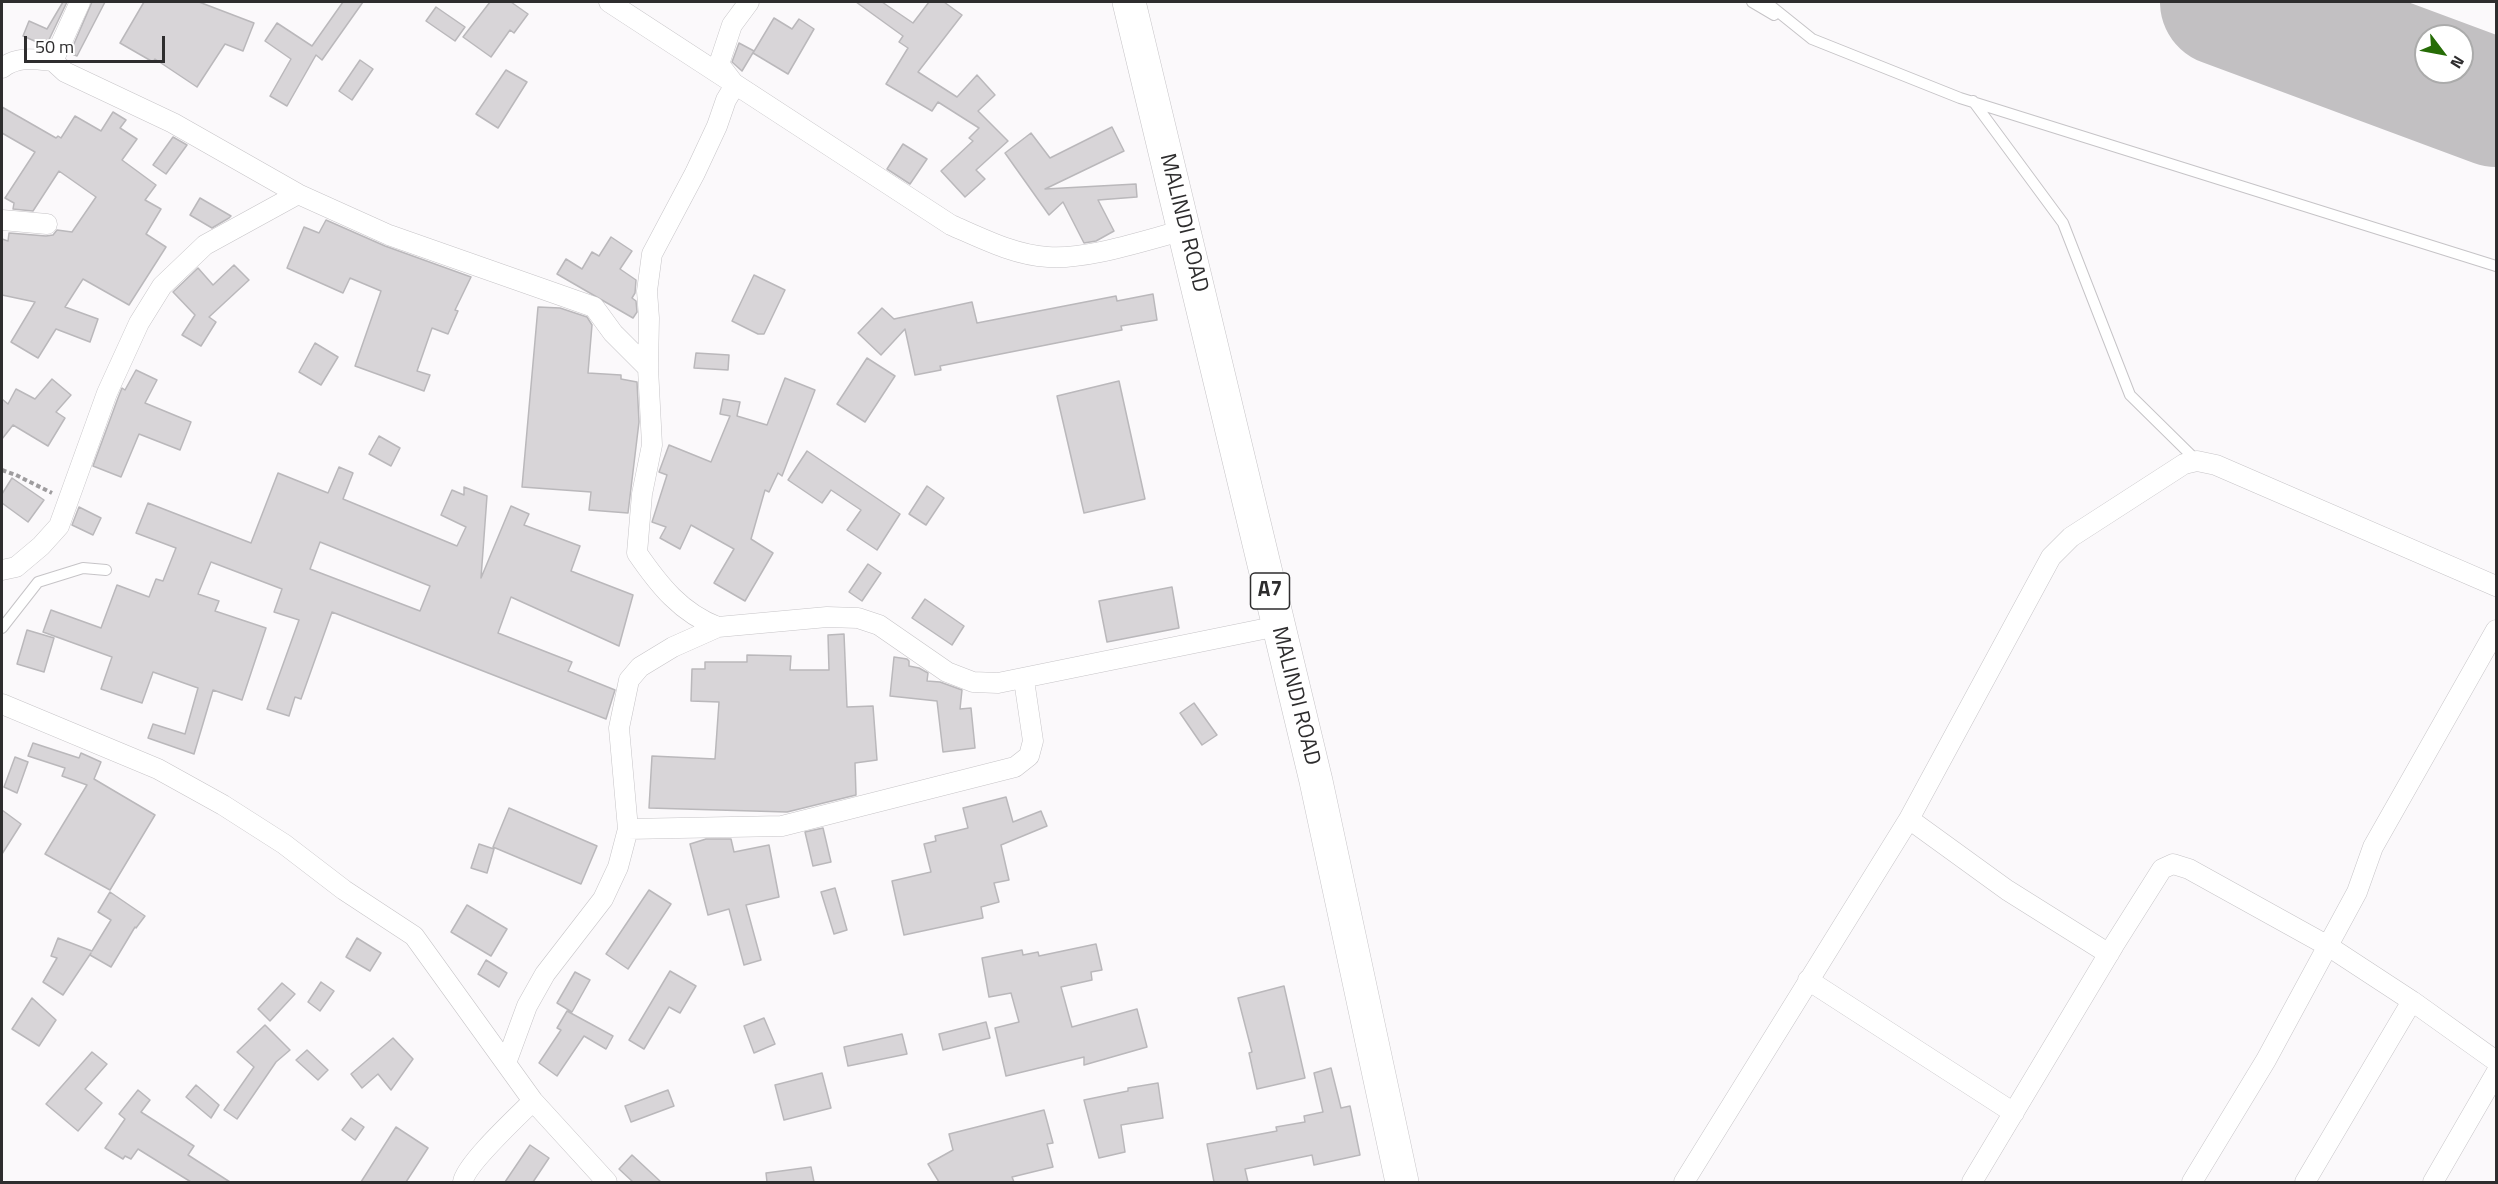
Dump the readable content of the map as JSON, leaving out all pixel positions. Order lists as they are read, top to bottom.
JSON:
{
  "streets": {
    "highway": ["MALINDI ROAD", "A7"]
  },
  "scale_bar": "50 m",
  "north": "bottom right"
}
